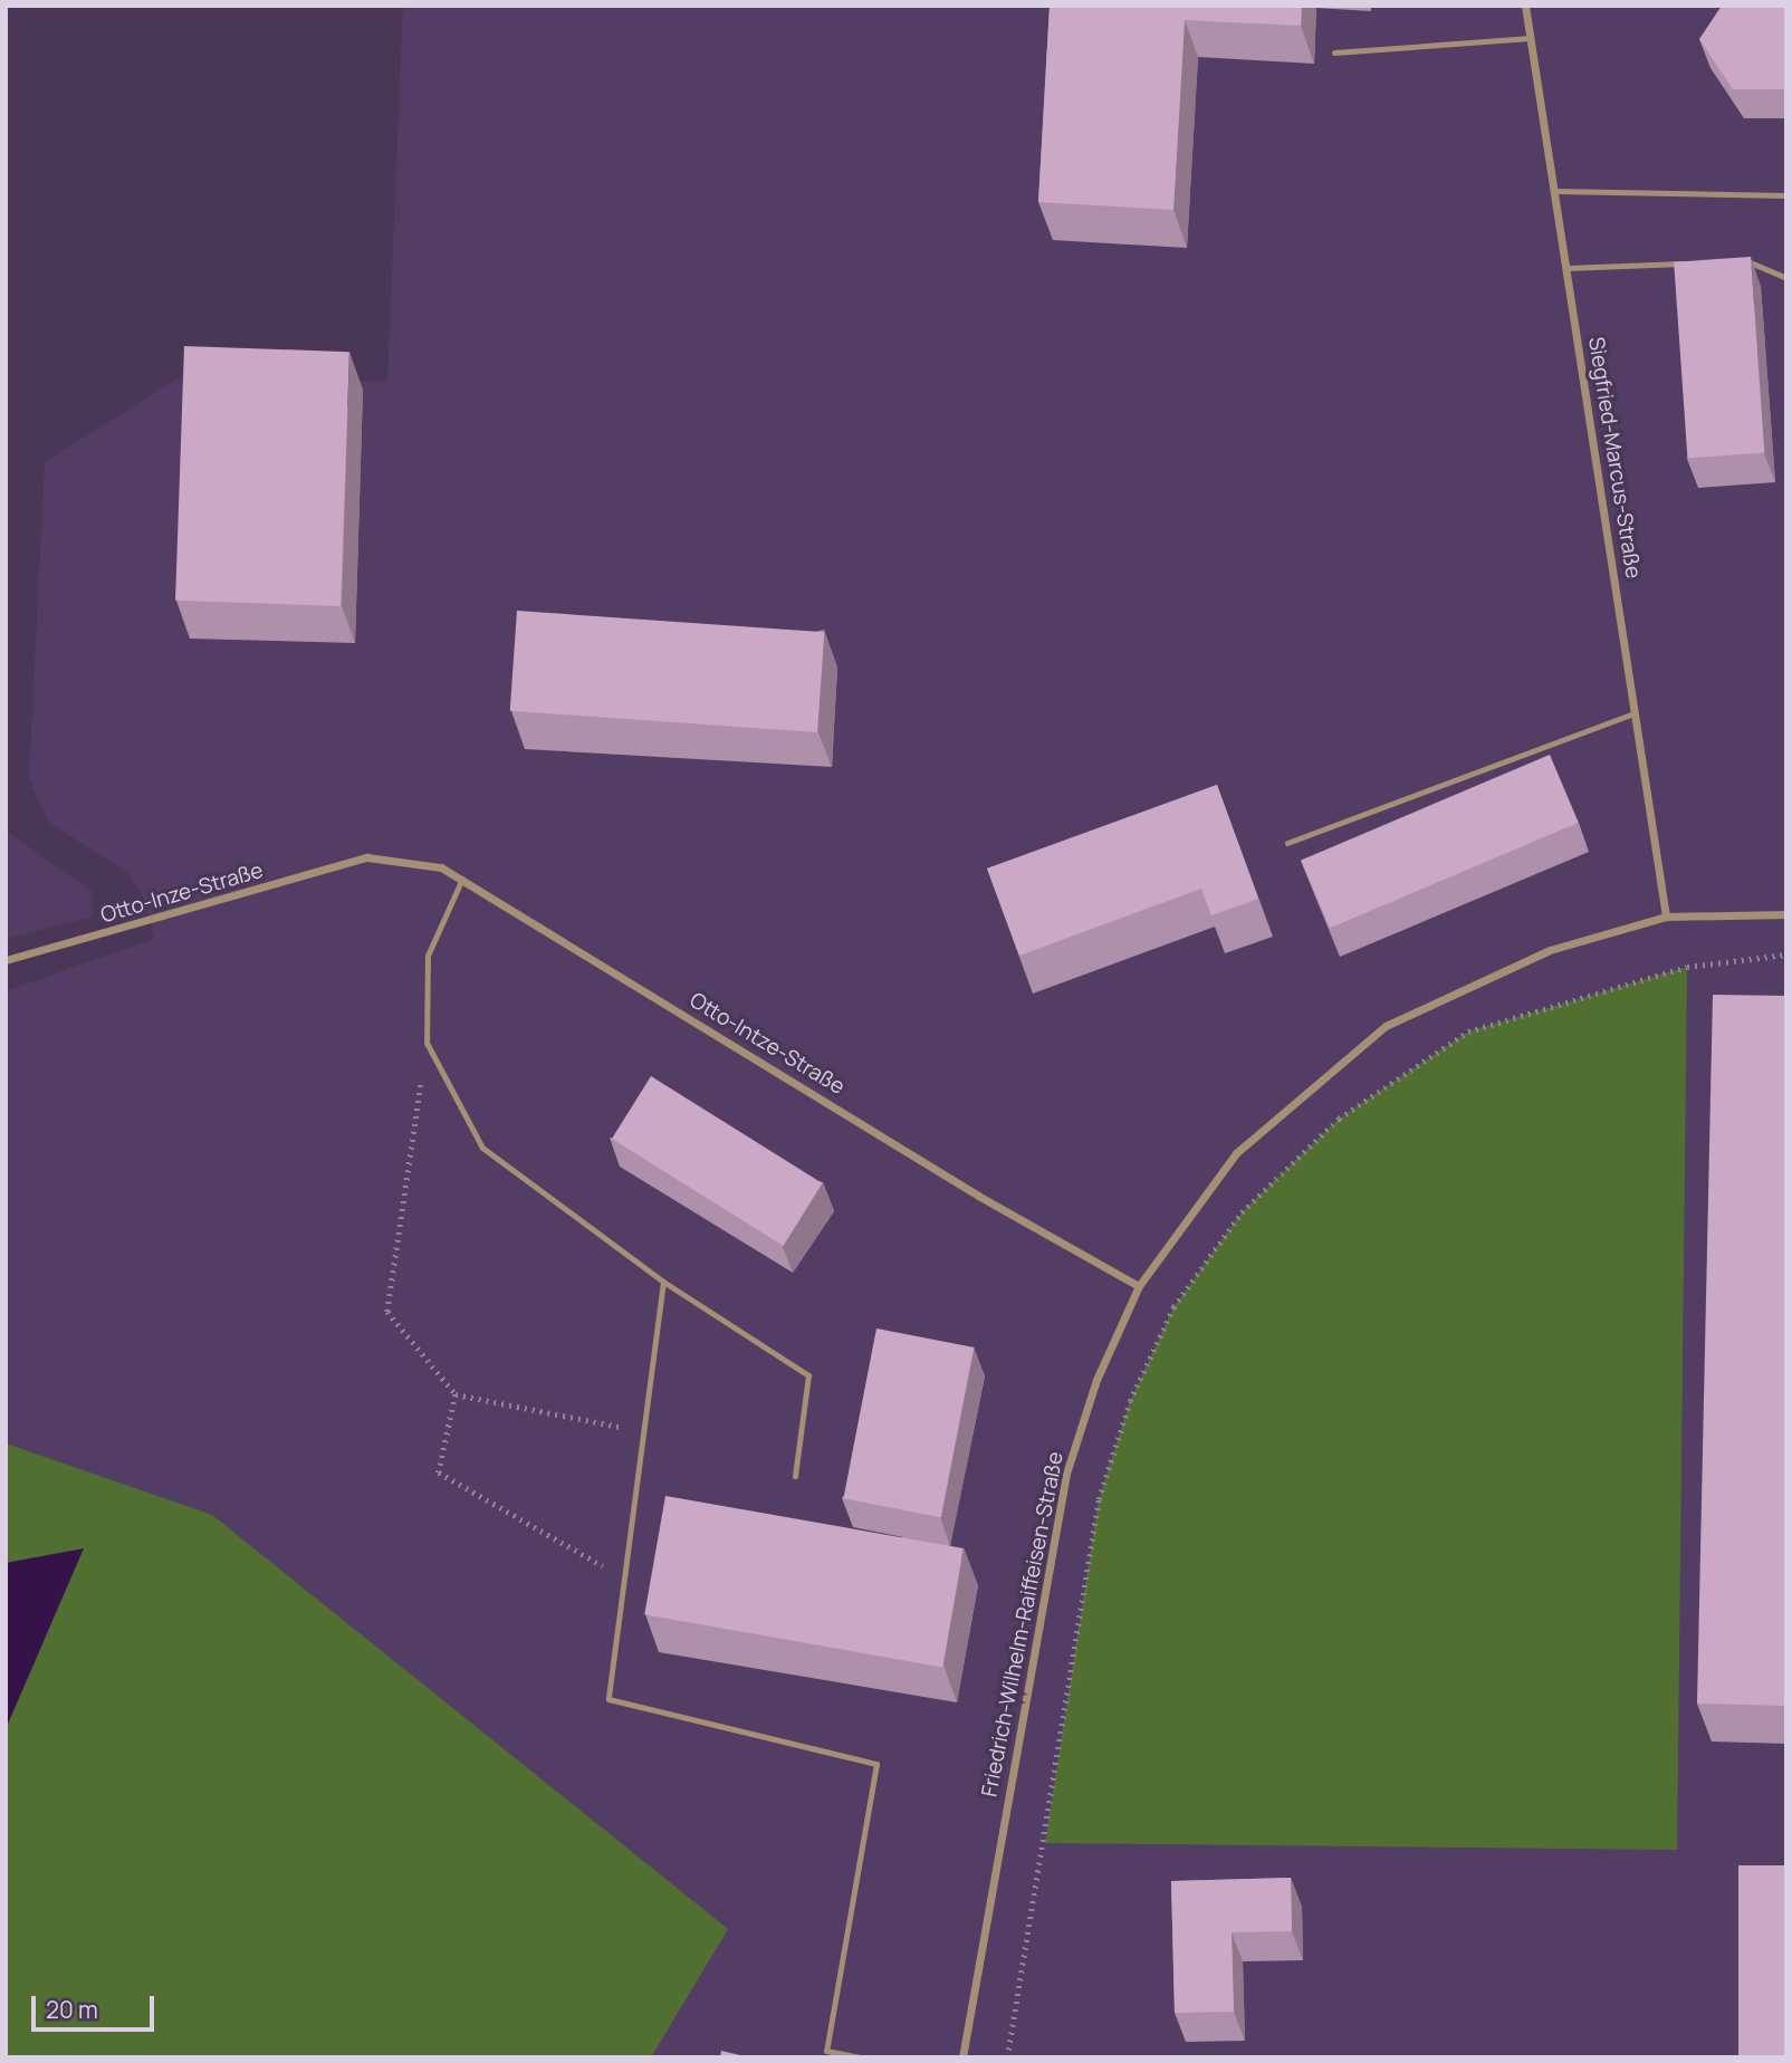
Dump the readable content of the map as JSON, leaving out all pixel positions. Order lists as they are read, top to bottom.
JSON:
{
  "streets": {
    "street": [
      "Siegfried-Marcus-Straße",
      "Otto-Inze-Straße",
      "Otto-Intze-Straße",
      "Friedrich-Wilhelm-Raiffeisen-Straße"
    ]
  },
  "crossings": [
    ["Siegfried-Marcus-Straße", "Friedrich-Wilhelm-Raiffeisen-Straße"],
    ["Otto-Inze-Straße", "Otto-Intze-Straße"],
    ["Otto-Intze-Straße", "Friedrich-Wilhelm-Raiffeisen-Straße"]
  ],
  "scale_bar": "20 m"
}
